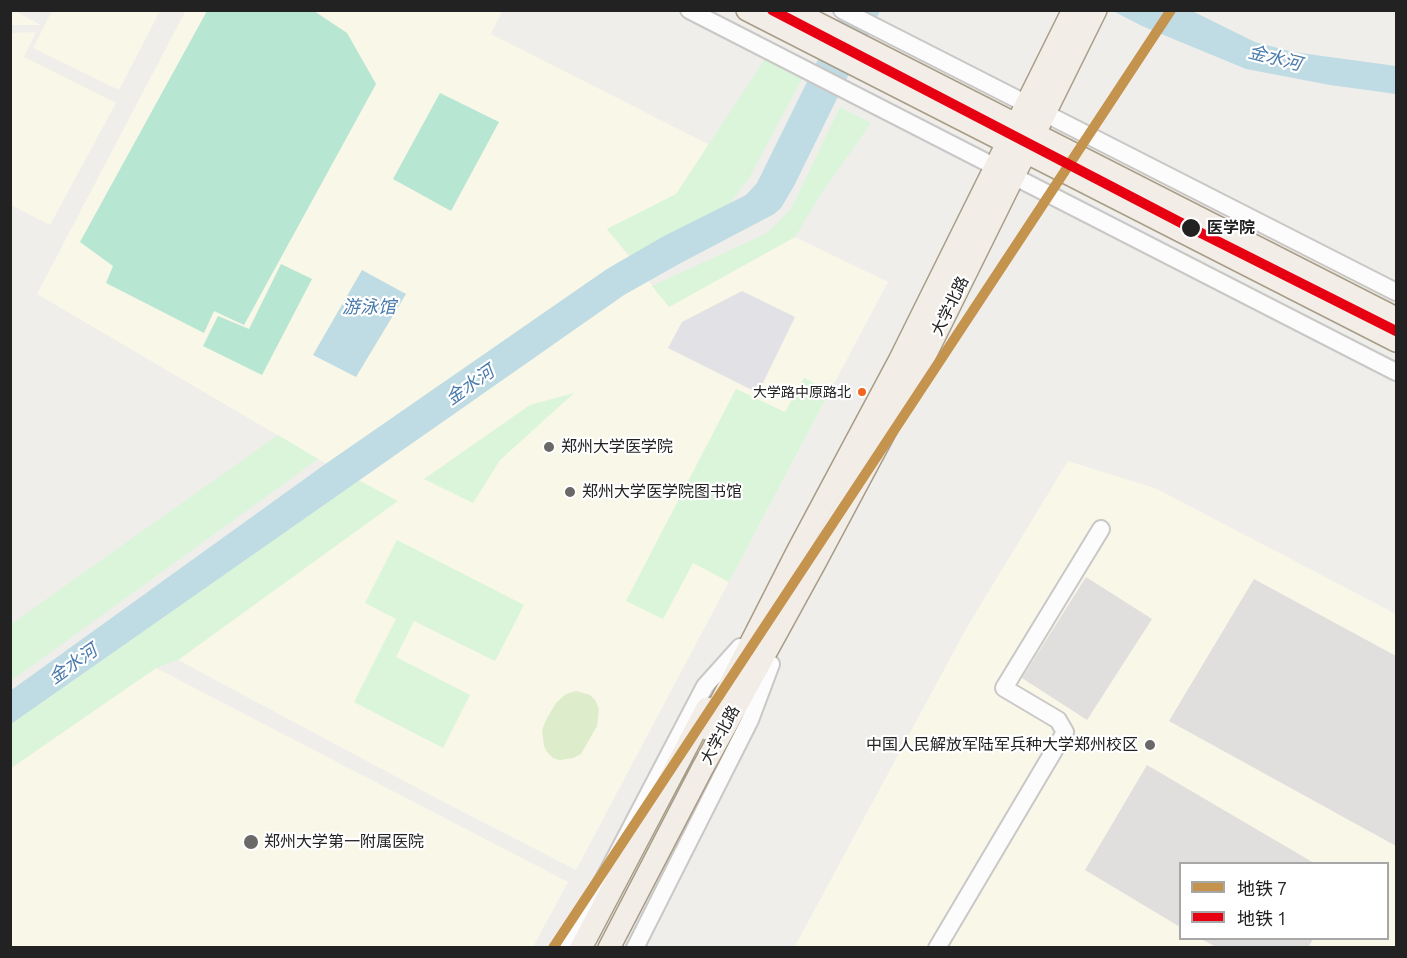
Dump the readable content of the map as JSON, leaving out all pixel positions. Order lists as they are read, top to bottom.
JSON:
{
  "streets": {
    "main road": ["大学北路"]
  },
  "water": ["金水河", "游泳馆"],
  "places": [
    "医学院",
    "大学路中原路北",
    "郑州大学医学院",
    "郑州大学医学院图书馆",
    "中国人民解放军陆军兵种大学郑州校区",
    "郑州大学第一附属医院"
  ],
  "lines": ["metro line 7", "metro line 1"],
  "legend": ["地铁 7", "地铁 1"]
}
